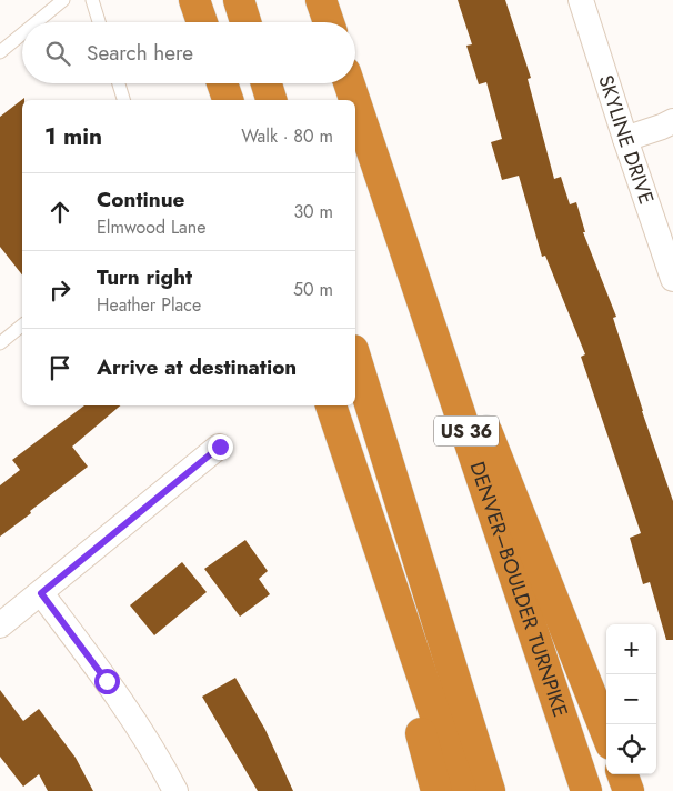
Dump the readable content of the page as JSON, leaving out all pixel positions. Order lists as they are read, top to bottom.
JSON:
{
  "streets": {
    "highway": ["US 36", "DENVER–BOULDER TURNPIKE"],
    "street": ["SKYLINE DRIVE"]
  },
  "page": {
    "search": "Search here",
    "heading": ["1 min", "Walk · 80 m"],
    "list": [
      ["Continue", "Elmwood Lane", "30 m"],
      ["Turn right", "Heather Place", "50 m"],
      "Arrive at destination"
    ],
    "map_buttons": ["+", "−"]
  }
}
